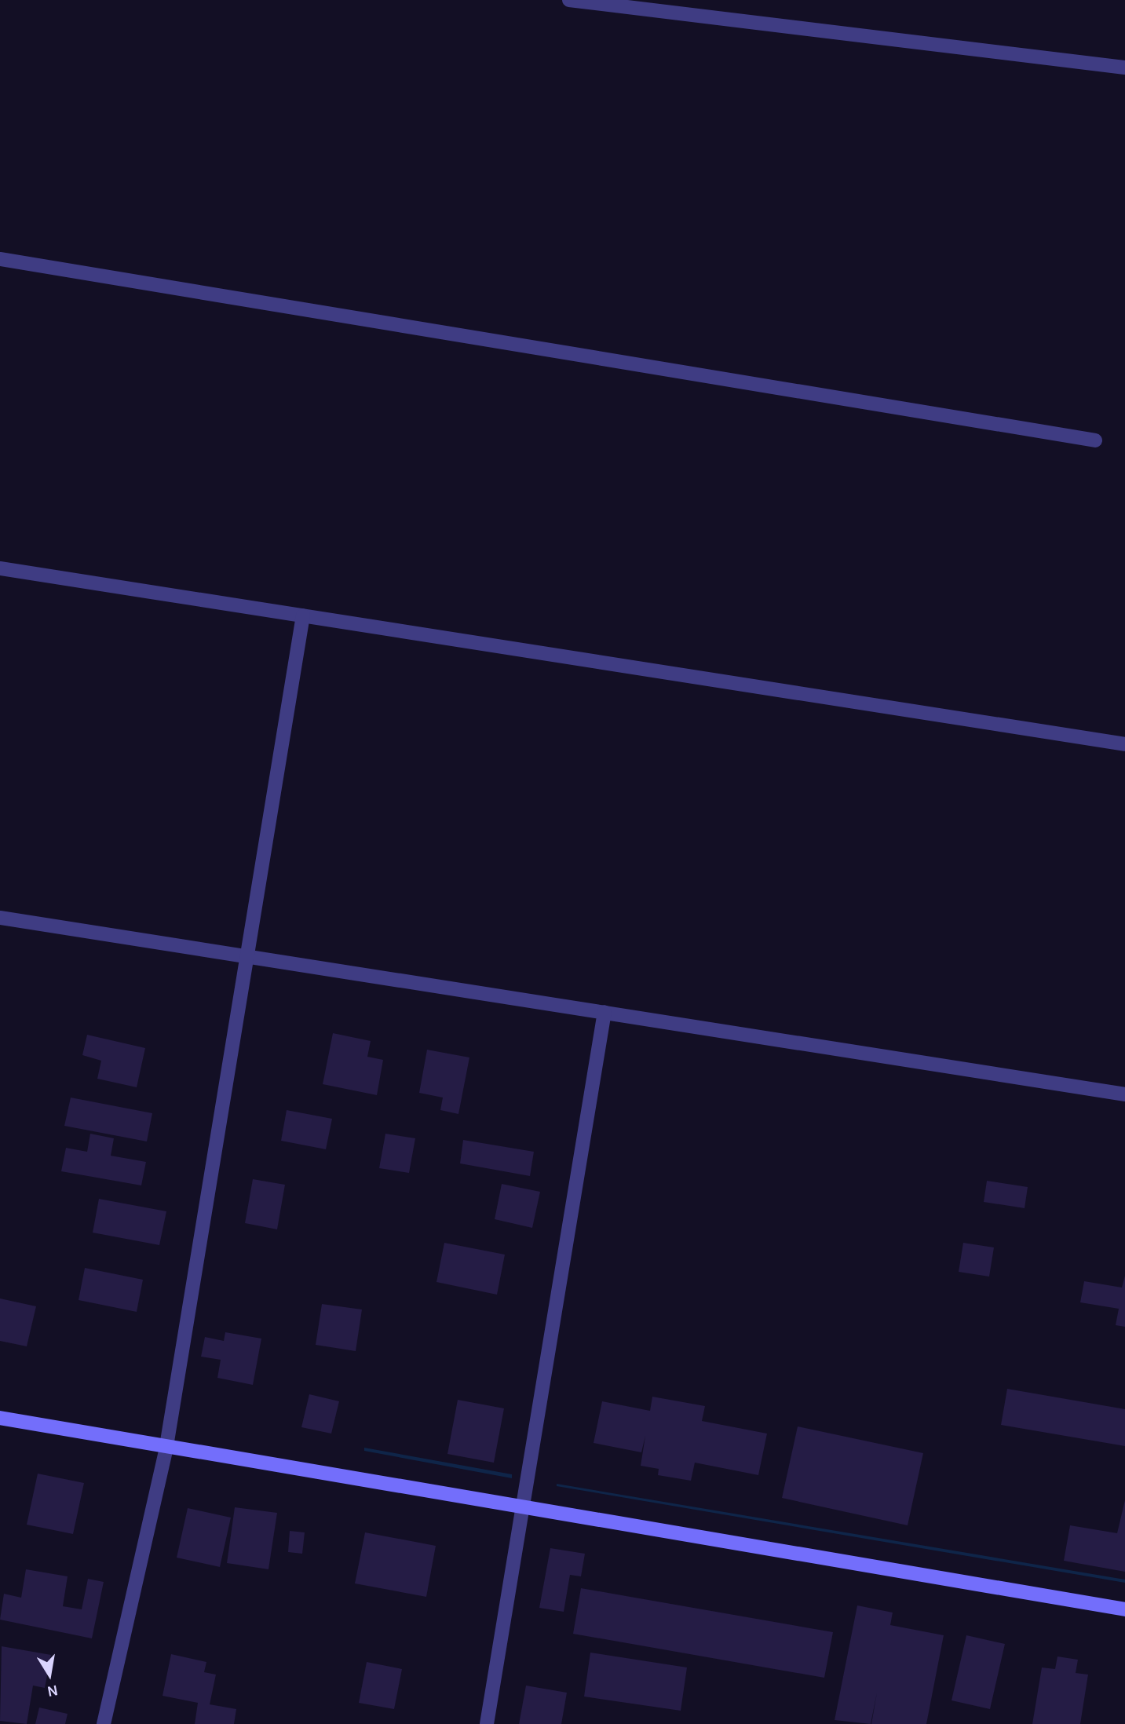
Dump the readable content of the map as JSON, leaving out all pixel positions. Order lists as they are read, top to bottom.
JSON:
{
  "north": "bottom"
}
